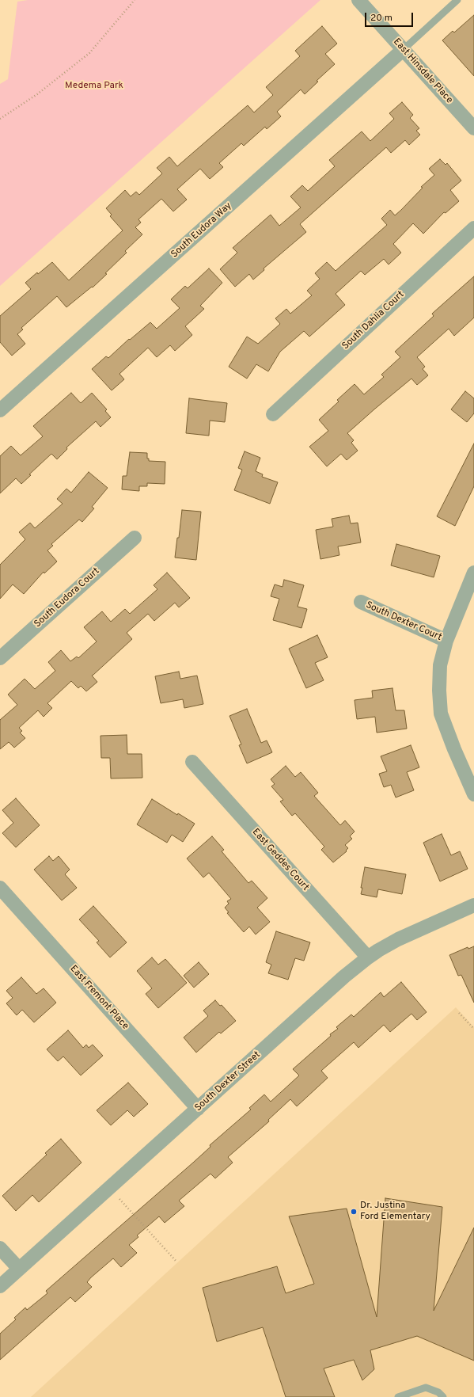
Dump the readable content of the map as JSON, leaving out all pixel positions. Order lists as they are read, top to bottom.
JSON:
{
  "streets": {
    "street": [
      "East Hinsdale Place",
      "South Eudora Way",
      "South Dahlia Court",
      "South Eudora Court",
      "South Dexter Court",
      "East Geddes Court",
      "East Fremont Place",
      "South Dexter Street"
    ]
  },
  "crossings": [
    ["East Hinsdale Place", "South Eudora Way"],
    ["East Geddes Court", "South Dexter Street"],
    ["East Fremont Place", "South Dexter Street"]
  ],
  "parks": ["Medema Park"],
  "places": ["Dr. Justina Ford Elementary"],
  "scale_bar": "20 m"
}
